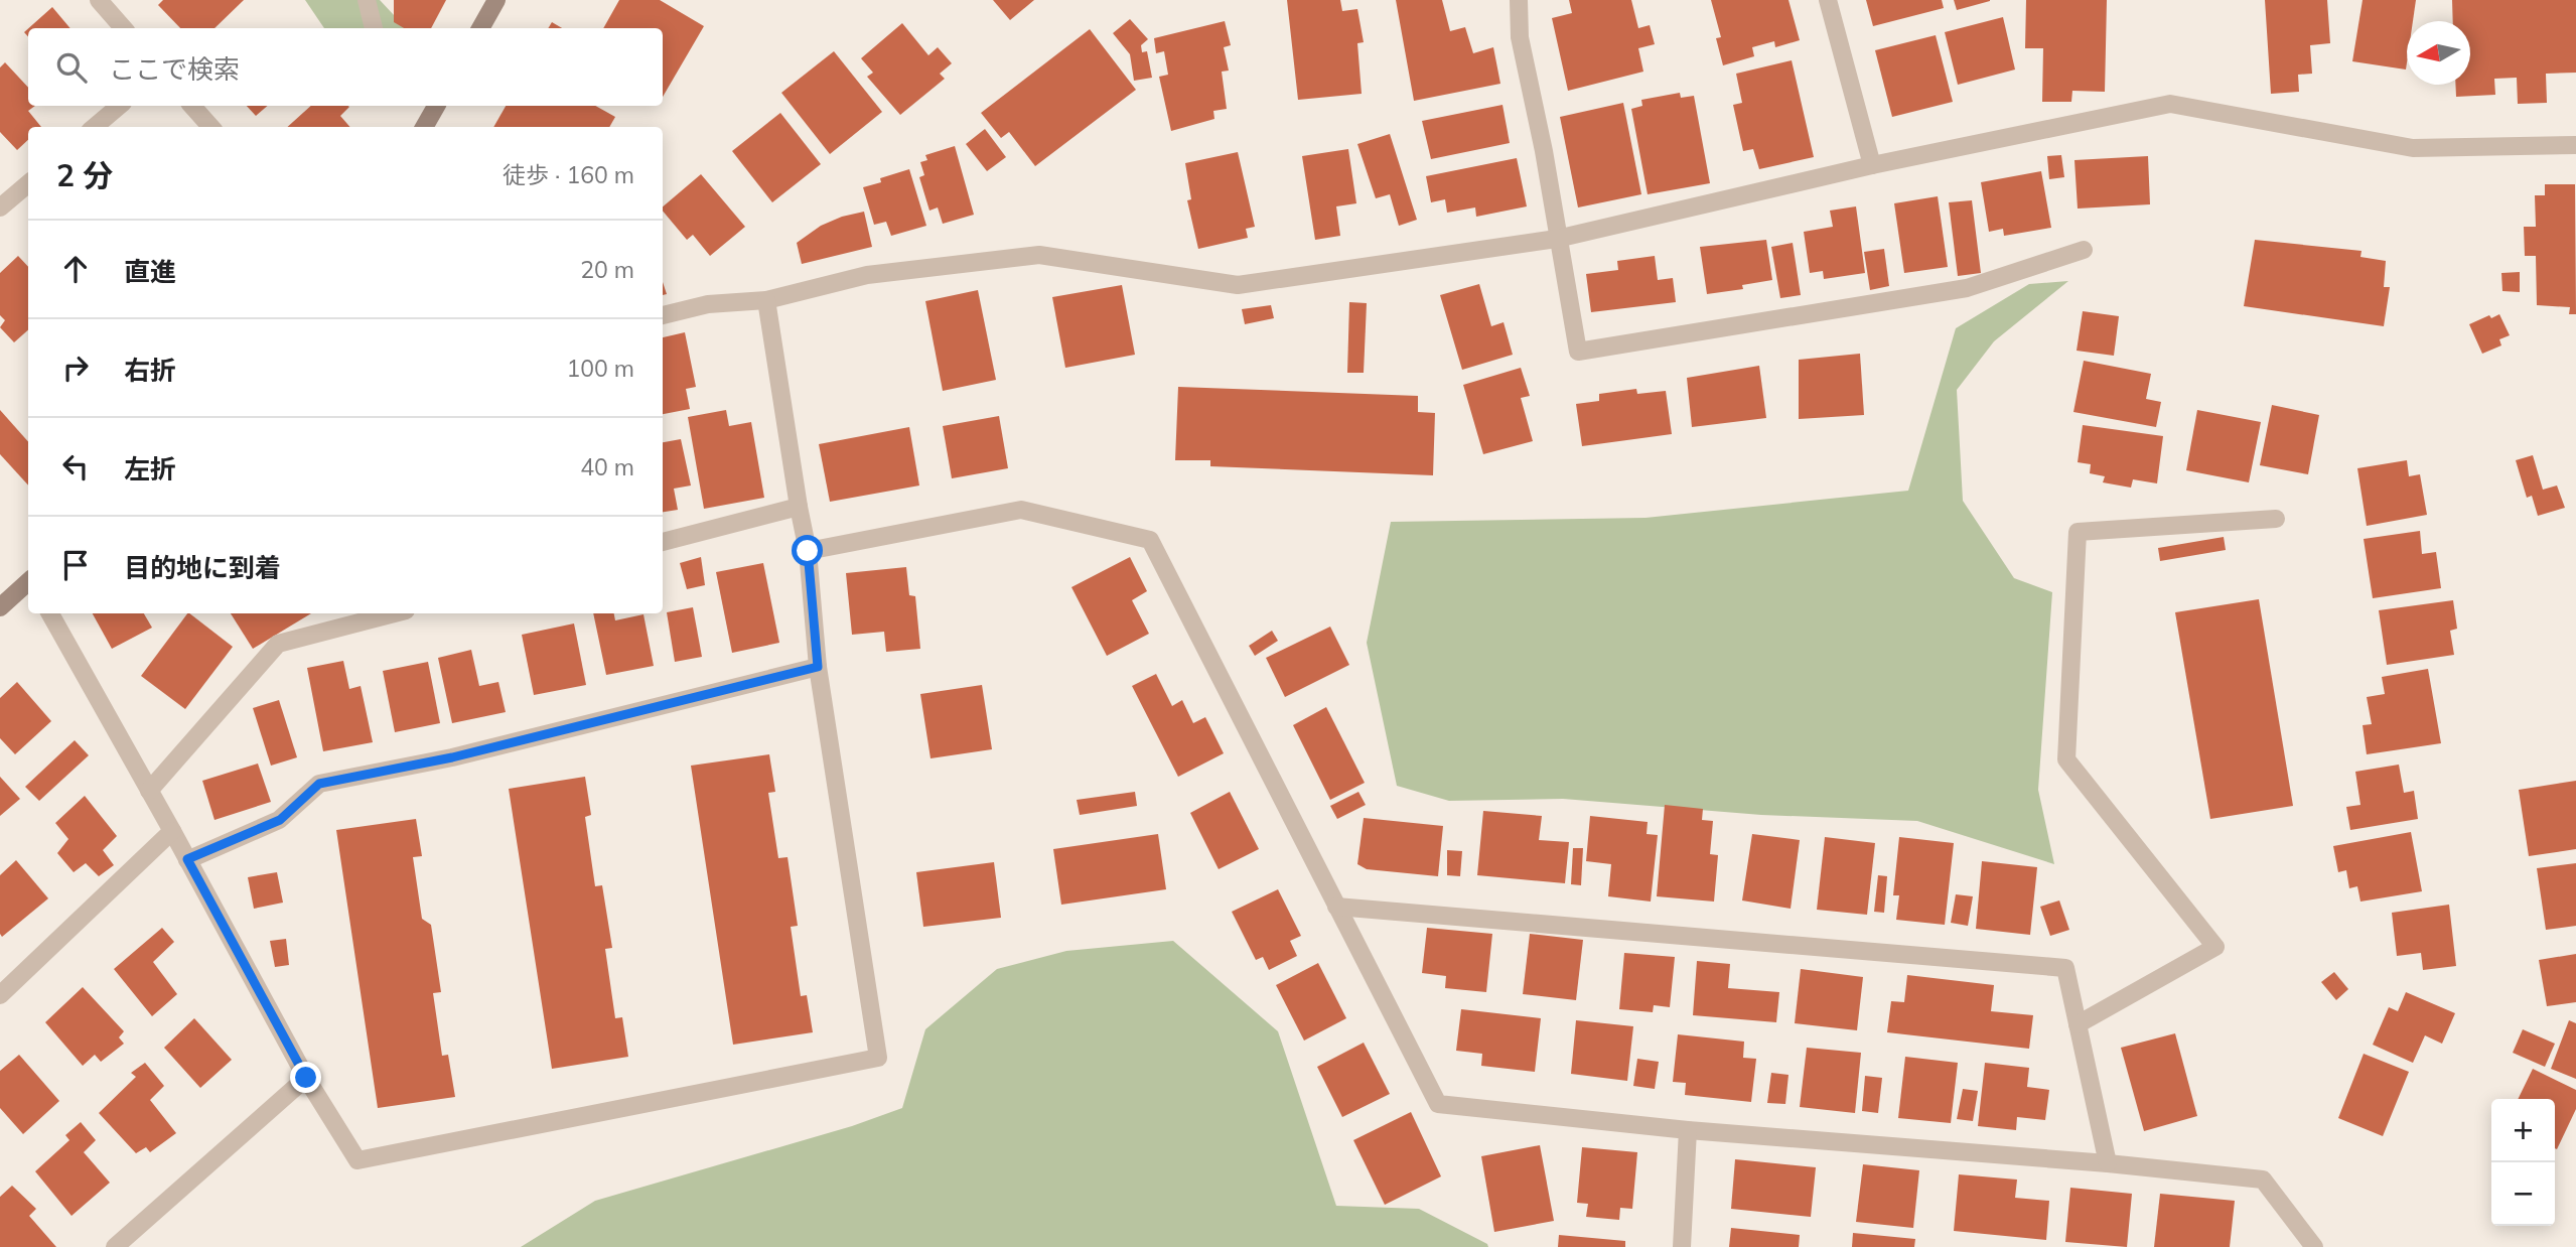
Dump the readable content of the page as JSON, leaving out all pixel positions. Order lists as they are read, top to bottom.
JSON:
{
  "north": "left",
  "page": {
    "search": "ここで検索",
    "heading": ["2 分", "徒歩 · 160 m"],
    "list": [
      ["直進", "20 m"],
      ["右折", "100 m"],
      ["左折", "40 m"],
      "目的地に到着"
    ],
    "map_buttons": ["+", "−"]
  }
}
